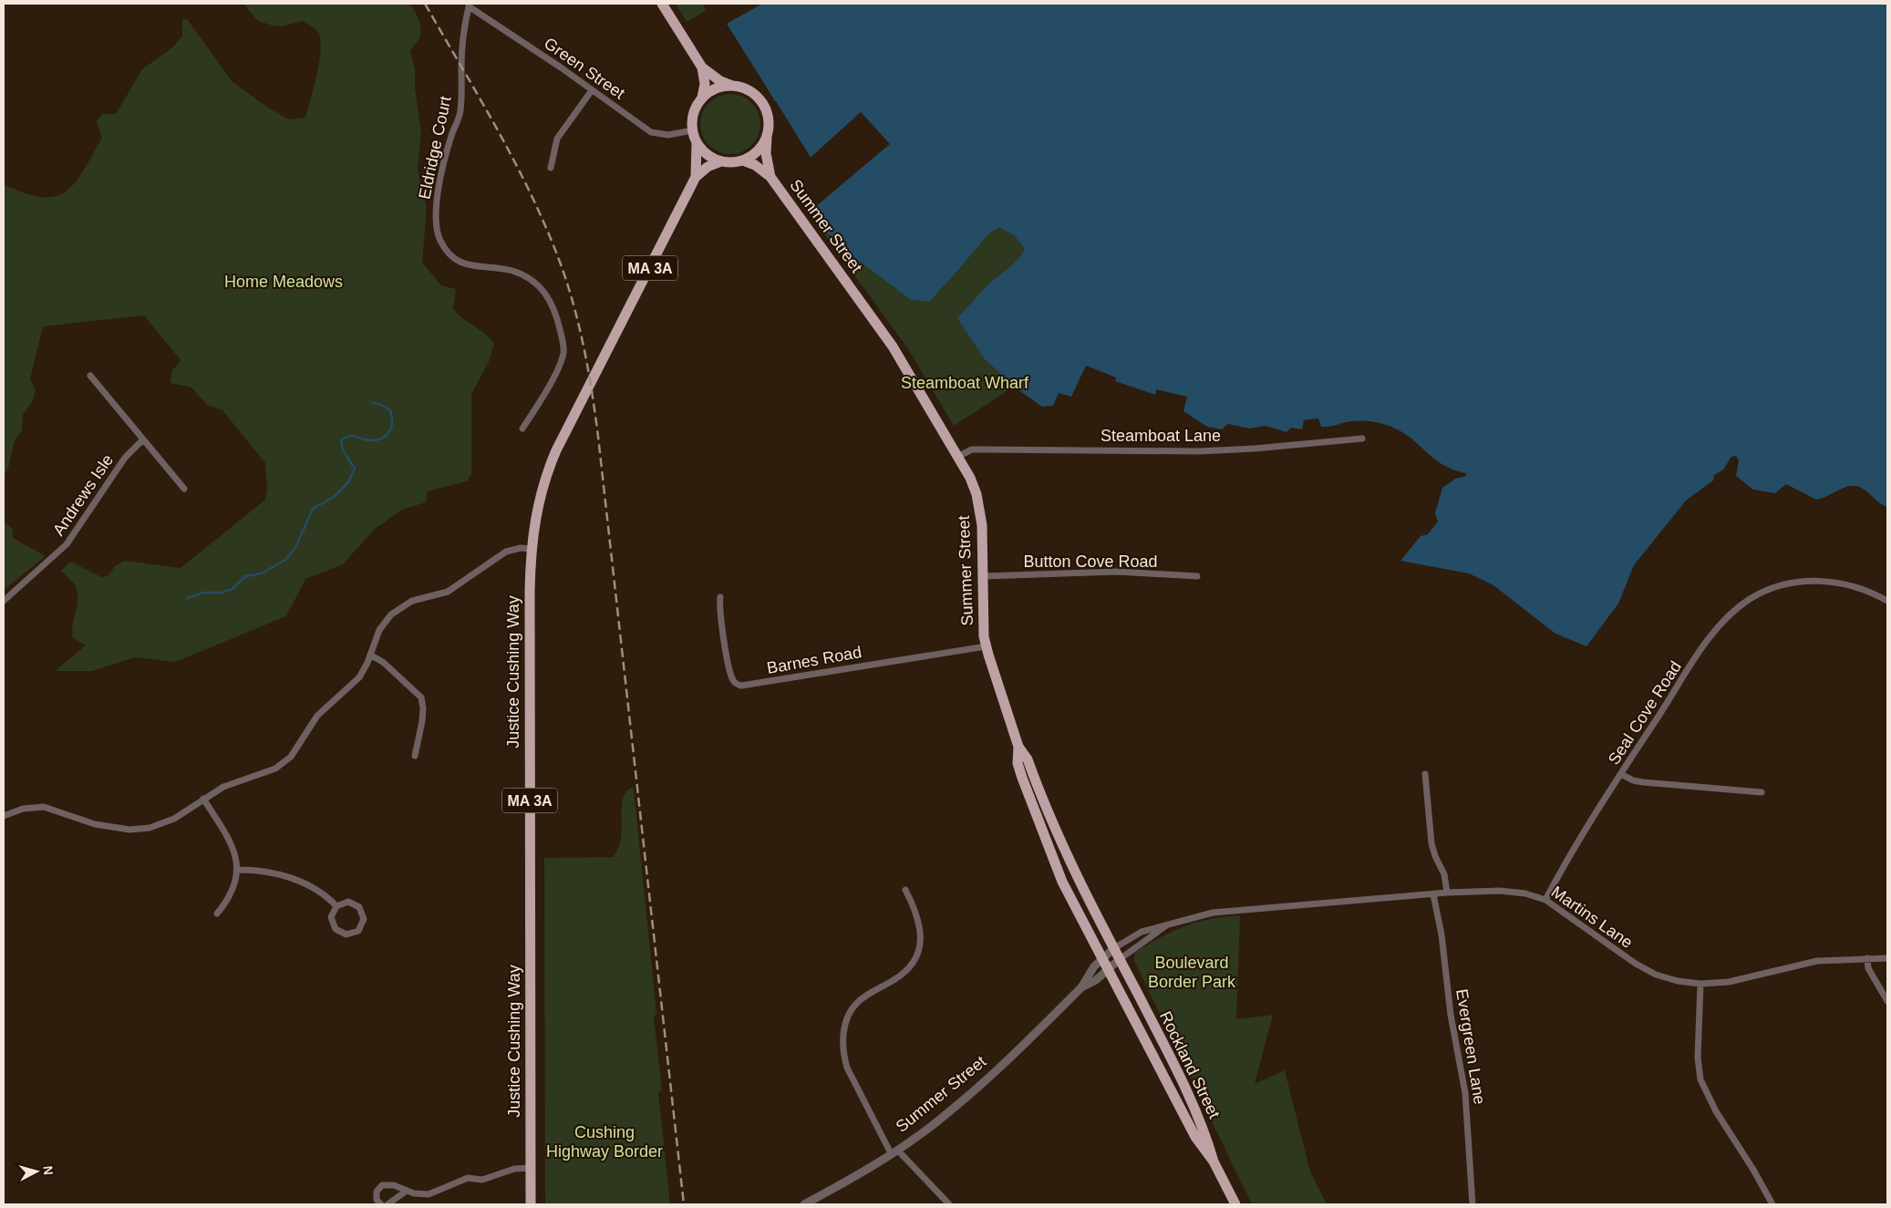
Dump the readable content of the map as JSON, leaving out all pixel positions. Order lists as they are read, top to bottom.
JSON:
{
  "streets": {
    "main road": [
      "Summer Street",
      "MA 3A",
      "Justice Cushing Way",
      "Rockland Street"
    ],
    "street": [
      "Green Street",
      "Eldridge Court",
      "Steamboat Lane",
      "Andrews Isle",
      "Button Cove Road",
      "Barnes Road",
      "Seal Cove Road",
      "Martins Lane",
      "Evergreen Lane"
    ]
  },
  "crossings": [
    ["Green Street", "Eldridge Court"],
    ["Green Street", "Summer Street"],
    ["Green Street", "MA 3A"],
    ["Green Street", "Justice Cushing Way"],
    ["Summer Street", "MA 3A"],
    ["Summer Street", "Steamboat Lane"],
    ["Summer Street", "Button Cove Road"],
    ["Summer Street", "Barnes Road"],
    ["Summer Street", "Justice Cushing Way"],
    ["Summer Street", "Martins Lane"],
    ["Summer Street", "Rockland Street"],
    ["MA 3A", "Justice Cushing Way"],
    ["Seal Cove Road", "Martins Lane"],
    ["Martins Lane", "Evergreen Lane"],
    ["Martins Lane", "Rockland Street"]
  ],
  "parks": [
    "Home Meadows",
    "Steamboat Wharf",
    "Boulevard Border Park",
    "Cushing Highway Border"
  ],
  "north": "right"
}
